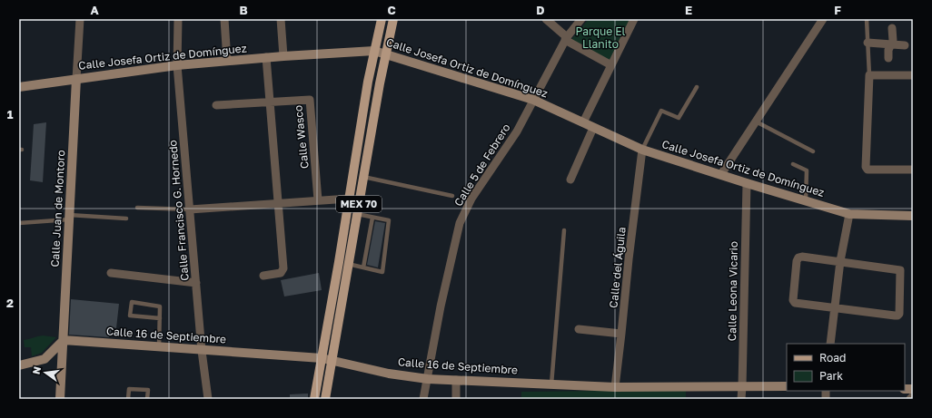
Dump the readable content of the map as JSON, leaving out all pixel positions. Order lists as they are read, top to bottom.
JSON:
{
  "streets": {
    "main road": ["MEX 70"],
    "street": [
      "Calle Josefa Ortiz de Domínguez",
      "Calle Wasco",
      "Calle 5 de Febrero",
      "Calle Juan de Montoro",
      "Calle Francisco G. Hornedo",
      "Calle del Águila",
      "Calle Leona Vicario",
      "Calle 16 de Septiembre"
    ]
  },
  "crossings": [
    ["Calle Josefa Ortiz de Domínguez", "Calle 5 de Febrero"],
    ["Calle Josefa Ortiz de Domínguez", "MEX 70"],
    ["Calle Josefa Ortiz de Domínguez", "Calle Juan de Montoro"],
    ["Calle Josefa Ortiz de Domínguez", "Calle Francisco G. Hornedo"],
    ["Calle Josefa Ortiz de Domínguez", "Calle del Águila"],
    ["Calle Josefa Ortiz de Domínguez", "Calle Leona Vicario"],
    ["Calle 5 de Febrero", "Calle 16 de Septiembre"],
    ["MEX 70", "Calle 16 de Septiembre"],
    ["Calle Juan de Montoro", "Calle 16 de Septiembre"],
    ["Calle Francisco G. Hornedo", "Calle 16 de Septiembre"],
    ["Calle del Águila", "Calle 16 de Septiembre"],
    ["Calle Leona Vicario", "Calle 16 de Septiembre"]
  ],
  "parks": ["Parque El Llanito"],
  "legend": ["Road", "Park"],
  "north": "left",
  "grid": {
    "columns": [
      "A",
      "B",
      "C",
      "D",
      "E",
      "F"
    ],
    "rows": ["1", "2"]
  }
}
